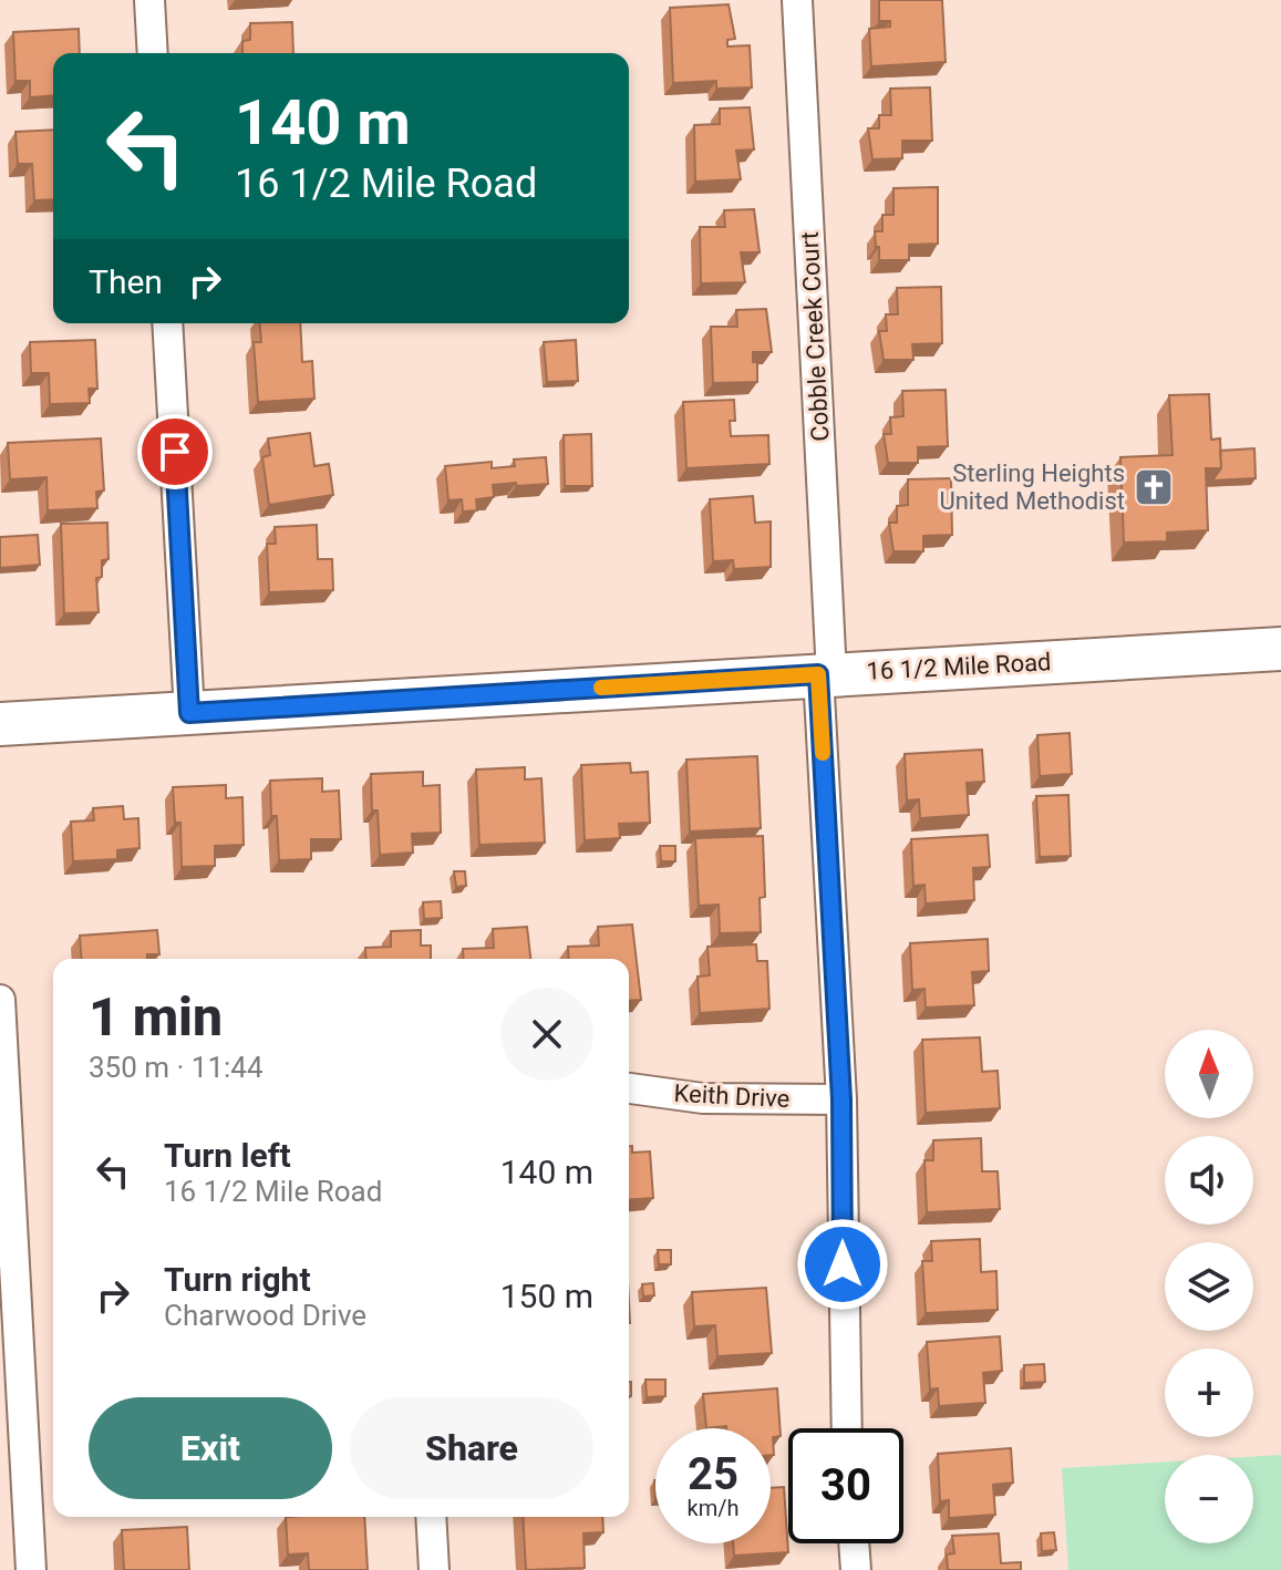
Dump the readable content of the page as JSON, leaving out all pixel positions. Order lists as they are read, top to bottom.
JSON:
{
  "streets": {
    "street": ["Cobble Creek Court", "16 1/2 Mile Road", "Keith Drive"]
  },
  "crossings": [
    ["Cobble Creek Court", "16 1/2 Mile Road"],
    ["Cobble Creek Court", "Keith Drive"]
  ],
  "places": {
    "church": ["Sterling Heights United Methodist"]
  },
  "north": "top",
  "page": {
    "turn": ["140 m", "16 1/2 Mile Road"],
    "then": "Then",
    "heading": ["1 min", "350 m · 11:44"],
    "map_buttons": ["+", "−"],
    "list": [
      {
        "name": "Turn left",
        "note": "16 1/2 Mile Road",
        "value": "140 m"
      },
      {
        "name": "Turn right",
        "note": "Charwood Drive",
        "value": "150 m"
      }
    ],
    "buttons": ["Exit", "Share"],
    "speed": "25 km/h",
    "limit": "30"
  }
}
